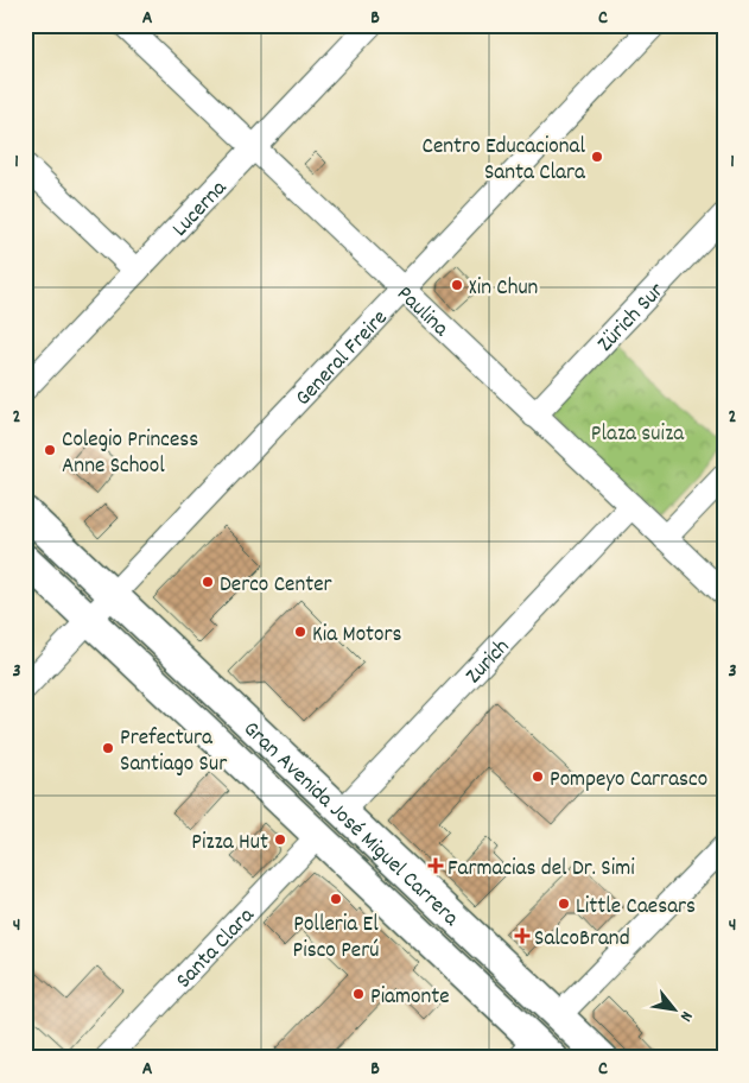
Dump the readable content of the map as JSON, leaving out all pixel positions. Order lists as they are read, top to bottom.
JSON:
{
  "streets": {
    "main road": ["Gran Avenida José Miguel Carrera"],
    "street": [
      "Lucerna",
      "Paulina",
      "Zürich Sur",
      "General Freire",
      "Zurich",
      "Santa Clara"
    ]
  },
  "crossings": [
    ["Lucerna", "Paulina"],
    ["Paulina", "Zürich Sur"],
    ["Paulina", "General Freire"],
    ["Paulina", "Zurich"],
    ["General Freire", "Gran Avenida José Miguel Carrera"],
    ["Zurich", "Gran Avenida José Miguel Carrera"],
    ["Gran Avenida José Miguel Carrera", "Santa Clara"]
  ],
  "parks": ["Plaza suiza"],
  "places": {
    "other": [
      "Centro Educacional Santa Clara",
      "Xin Chun",
      "Colegio Princess Anne School",
      "Derco Center",
      "Kia Motors",
      "Prefectura Santiago Sur",
      "Pompeyo Carrasco",
      "Pizza Hut",
      "Polleria El Pisco Perú",
      "Little Caesars",
      "Piamonte"
    ],
    "health": ["Farmacias del Dr. Simi", "SalcoBrand"]
  },
  "north": "bottom right",
  "grid": {
    "columns": ["A", "B", "C"],
    "rows": [
      "1",
      "2",
      "3",
      "4"
    ]
  }
}
